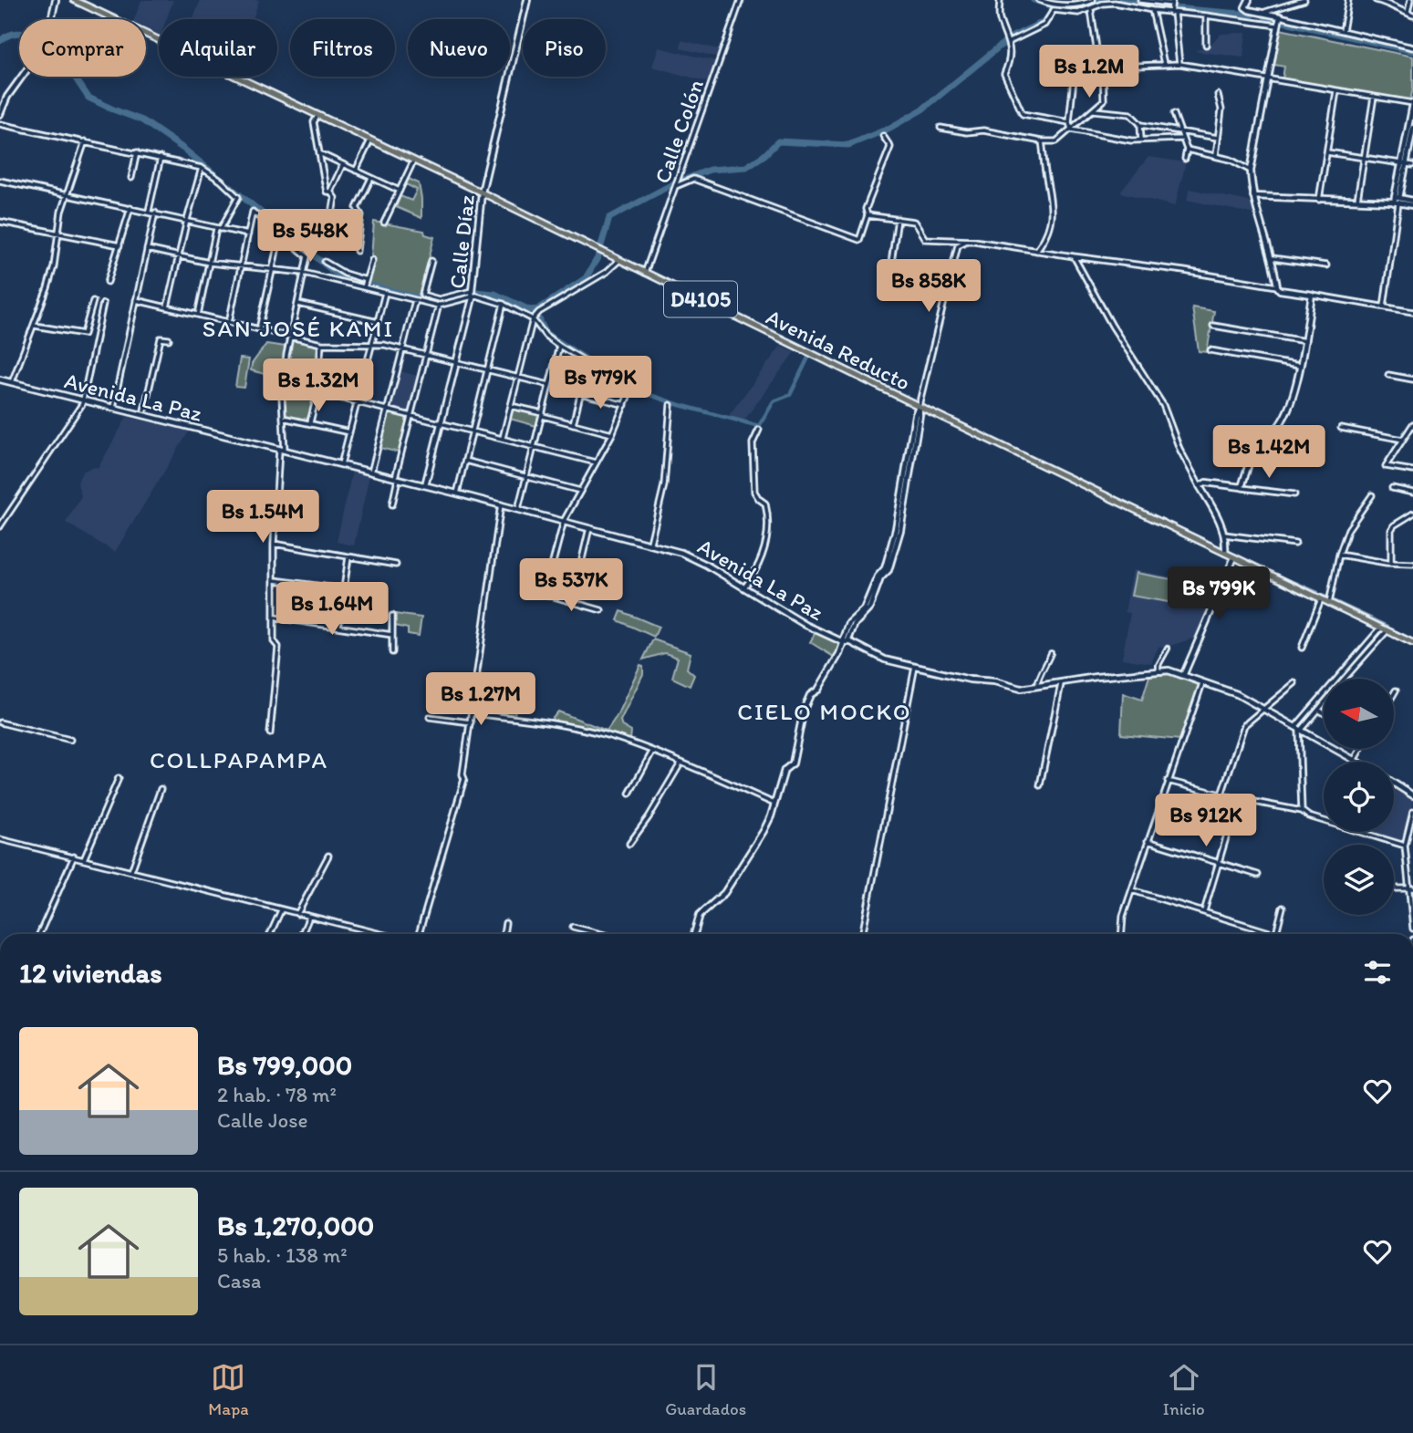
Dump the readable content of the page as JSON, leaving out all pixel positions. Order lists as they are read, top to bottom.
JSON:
{
  "streets": {
    "main road": [
      "Calle Díaz",
      "D4105",
      "Avenida Reducto",
      "Avenida La Paz"
    ],
    "street": ["Calle Colón"]
  },
  "crossings": [
    ["Calle Colón", "Avenida Reducto"],
    ["Calle Díaz", "Avenida Reducto"],
    ["Calle Díaz", "Avenida La Paz"],
    ["D4105", "Avenida Reducto"]
  ],
  "districts": ["SAN JOSÉ KAMI", "CIELO MOCKO", "COLLPAPAMPA"],
  "north": "left",
  "page": {
    "chip": [
      "Comprar",
      "Alquilar",
      "Filtros",
      "Nuevo",
      "Piso"
    ],
    "price": [
      "Bs 1.2M",
      "Bs 548K",
      "Bs 858K",
      "Bs 779K",
      "Bs 1.32M",
      "Bs 1.42M",
      "Bs 1.54M",
      "Bs 537K",
      "Bs 799K",
      "Bs 1.64M",
      "Bs 1.27M",
      "Bs 912K"
    ],
    "heading": "12 viviendas",
    "list": [
      {
        "name": "Bs 799,000",
        "note": "2 hab. · 78 m² · Calle Jose"
      },
      {
        "name": "Bs 1,270,000",
        "note": "5 hab. · 138 m² · Casa"
      }
    ],
    "tabs": ["Mapa", "Guardados", "Inicio"]
  }
}
